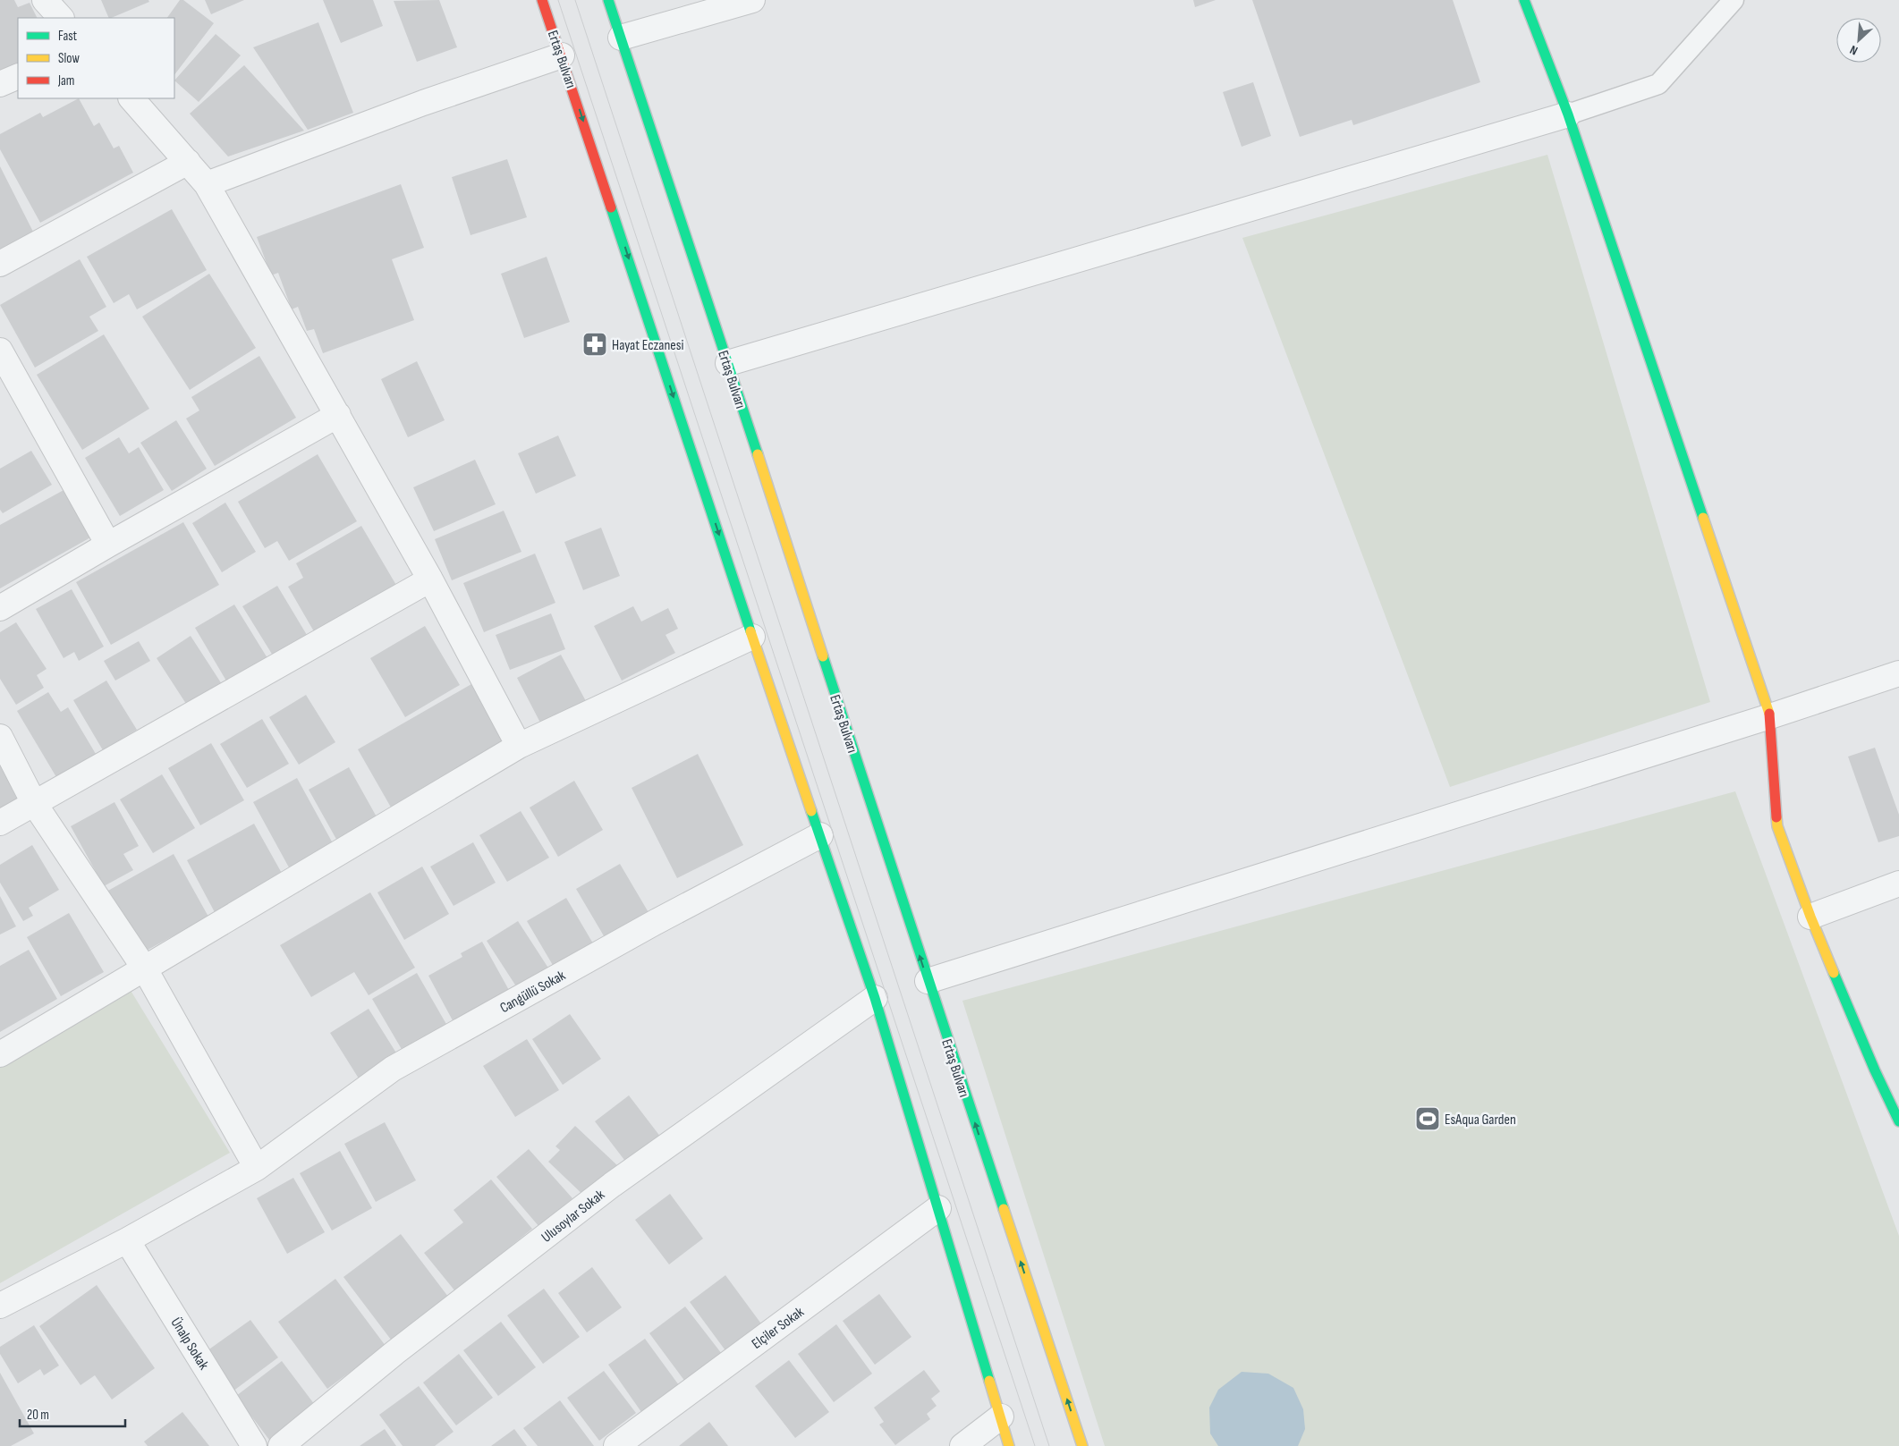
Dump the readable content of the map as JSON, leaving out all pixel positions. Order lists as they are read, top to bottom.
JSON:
{
  "streets": {
    "main road": ["Ertaş Bulvarı"],
    "street": [
      "Cangüllü Sokak",
      "Ulusoylar Sokak",
      "Elçiler Sokak",
      "Ünalp Sokak"
    ]
  },
  "crossings": [
    ["Ertaş Bulvarı", "Cangüllü Sokak"],
    ["Ertaş Bulvarı", "Ulusoylar Sokak"],
    ["Ertaş Bulvarı", "Elçiler Sokak"],
    ["Cangüllü Sokak", "Ünalp Sokak"]
  ],
  "places": {
    "pharmacy": ["Hayat Eczanesi"],
    "sports": ["EsAqua Garden"]
  },
  "legend": ["Fast", "Slow", "Jam"],
  "scale_bar": "20 m",
  "north": "bottom left"
}
